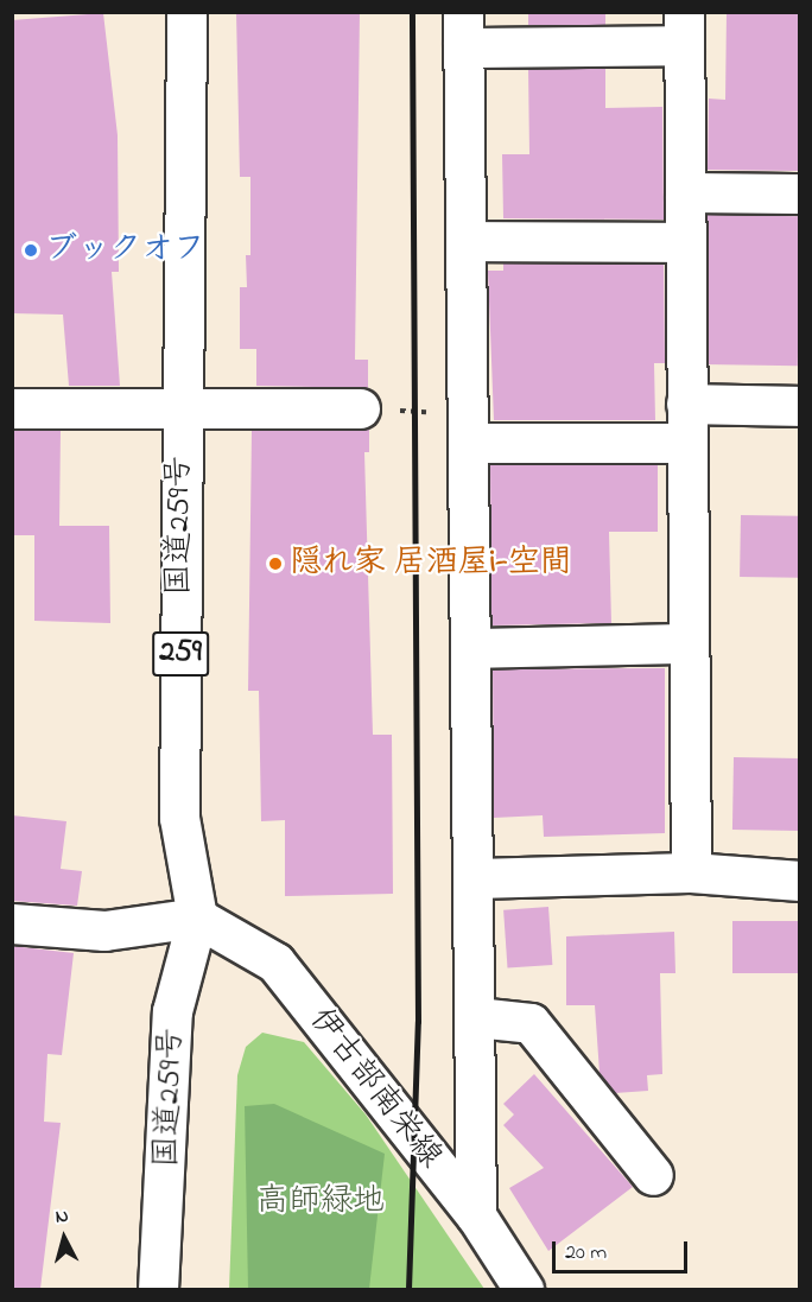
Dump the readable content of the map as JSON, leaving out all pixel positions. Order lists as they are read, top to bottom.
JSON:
{
  "streets": {
    "main road": ["国道259号", "259", "伊古部南栄線"]
  },
  "crossings": [
    ["国道259号", "伊古部南栄線"]
  ],
  "parks": ["高師緑地"],
  "places": ["ブックオフ", "隠れ家 居酒屋i-空間"],
  "scale_bar": "20 m",
  "north": "top"
}
